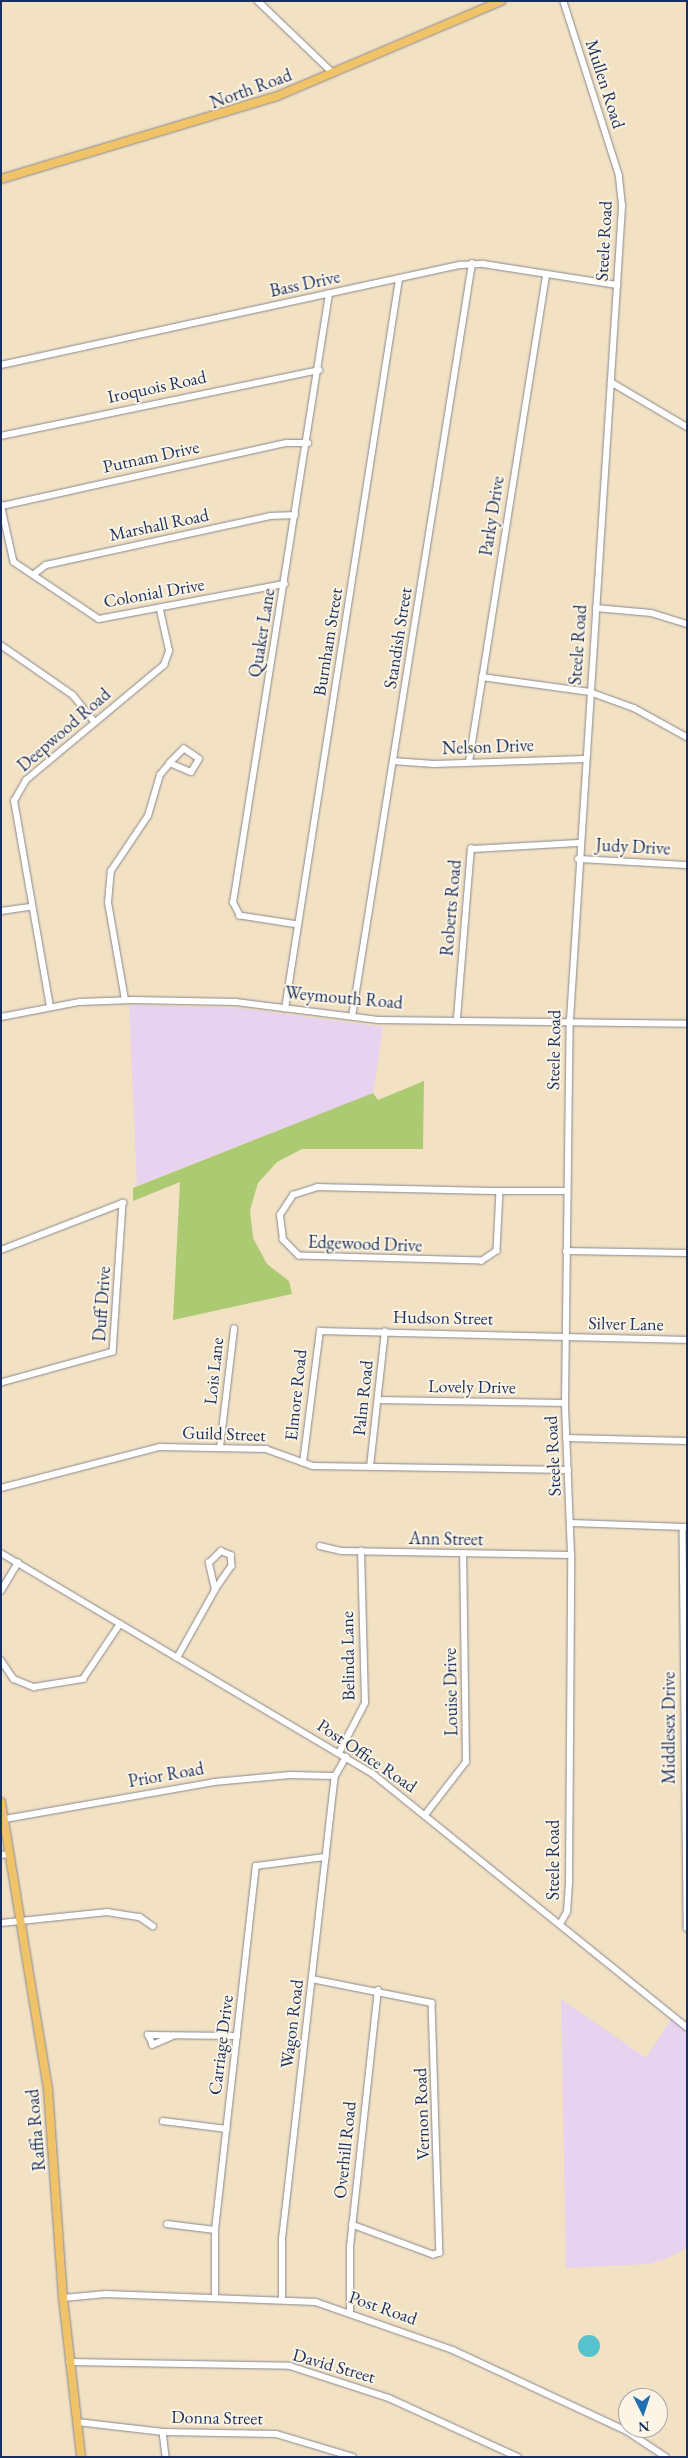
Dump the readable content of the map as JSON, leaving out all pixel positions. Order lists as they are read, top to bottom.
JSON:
{
  "streets": {
    "main road": ["North Road", "Raffia Road"],
    "street": [
      "Mullen Road",
      "Steele Road",
      "Bass Drive",
      "Iroquois Road",
      "Putnam Drive",
      "Parky Drive",
      "Marshall Road",
      "Colonial Drive",
      "Quaker Lane",
      "Standish Street",
      "Burnham Street",
      "Deepwood Road",
      "Nelson Drive",
      "Judy Drive",
      "Roberts Road",
      "Weymouth Road",
      "Edgewood Drive",
      "Duff Drive",
      "Hudson Street",
      "Silver Lane",
      "Lois Lane",
      "Lovely Drive",
      "Elmore Road",
      "Palm Road",
      "Guild Street",
      "Ann Street",
      "Belinda Lane",
      "Louise Drive",
      "Middlesex Drive",
      "Post Office Road",
      "Prior Road",
      "Wagon Road",
      "Carriage Drive",
      "Vernon Road",
      "Overhill Road",
      "Post Road",
      "David Street",
      "Donna Street"
    ]
  },
  "crossings": [
    ["Mullen Road", "Steele Road"],
    ["Steele Road", "Bass Drive"],
    ["Steele Road", "Nelson Drive"],
    ["Steele Road", "Judy Drive"],
    ["Steele Road", "Roberts Road"],
    ["Steele Road", "Weymouth Road"],
    ["Steele Road", "Edgewood Drive"],
    ["Steele Road", "Hudson Street"],
    ["Steele Road", "Silver Lane"],
    ["Steele Road", "Lovely Drive"],
    ["Steele Road", "Guild Street"],
    ["Steele Road", "Ann Street"],
    ["Steele Road", "Post Office Road"],
    ["Bass Drive", "Parky Drive"],
    ["Bass Drive", "Quaker Lane"],
    ["Bass Drive", "Standish Street"],
    ["Bass Drive", "Burnham Street"],
    ["Iroquois Road", "Quaker Lane"],
    ["Putnam Drive", "Colonial Drive"],
    ["Putnam Drive", "Quaker Lane"],
    ["Parky Drive", "Nelson Drive"],
    ["Marshall Road", "Colonial Drive"],
    ["Marshall Road", "Quaker Lane"],
    ["Colonial Drive", "Quaker Lane"],
    ["Colonial Drive", "Deepwood Road"],
    ["Quaker Lane", "Burnham Street"],
    ["Standish Street", "Nelson Drive"],
    ["Standish Street", "Weymouth Road"],
    ["Burnham Street", "Weymouth Road"],
    ["Deepwood Road", "Weymouth Road"],
    ["Roberts Road", "Weymouth Road"],
    ["Hudson Street", "Silver Lane"],
    ["Hudson Street", "Elmore Road"],
    ["Hudson Street", "Palm Road"],
    ["Lois Lane", "Guild Street"],
    ["Lovely Drive", "Palm Road"],
    ["Elmore Road", "Guild Street"],
    ["Palm Road", "Guild Street"],
    ["Ann Street", "Belinda Lane"],
    ["Ann Street", "Louise Drive"],
    ["Belinda Lane", "Post Office Road"],
    ["Louise Drive", "Post Office Road"],
    ["Post Office Road", "Wagon Road"],
    ["Prior Road", "Wagon Road"],
    ["Prior Road", "Raffia Road"],
    ["Wagon Road", "Carriage Drive"],
    ["Wagon Road", "Vernon Road"],
    ["Wagon Road", "Post Road"],
    ["Carriage Drive", "Post Road"],
    ["Vernon Road", "Overhill Road"],
    ["Raffia Road", "Post Road"],
    ["Raffia Road", "David Street"],
    ["Raffia Road", "Donna Street"],
    ["Overhill Road", "Post Road"]
  ],
  "north": "bottom"
}
